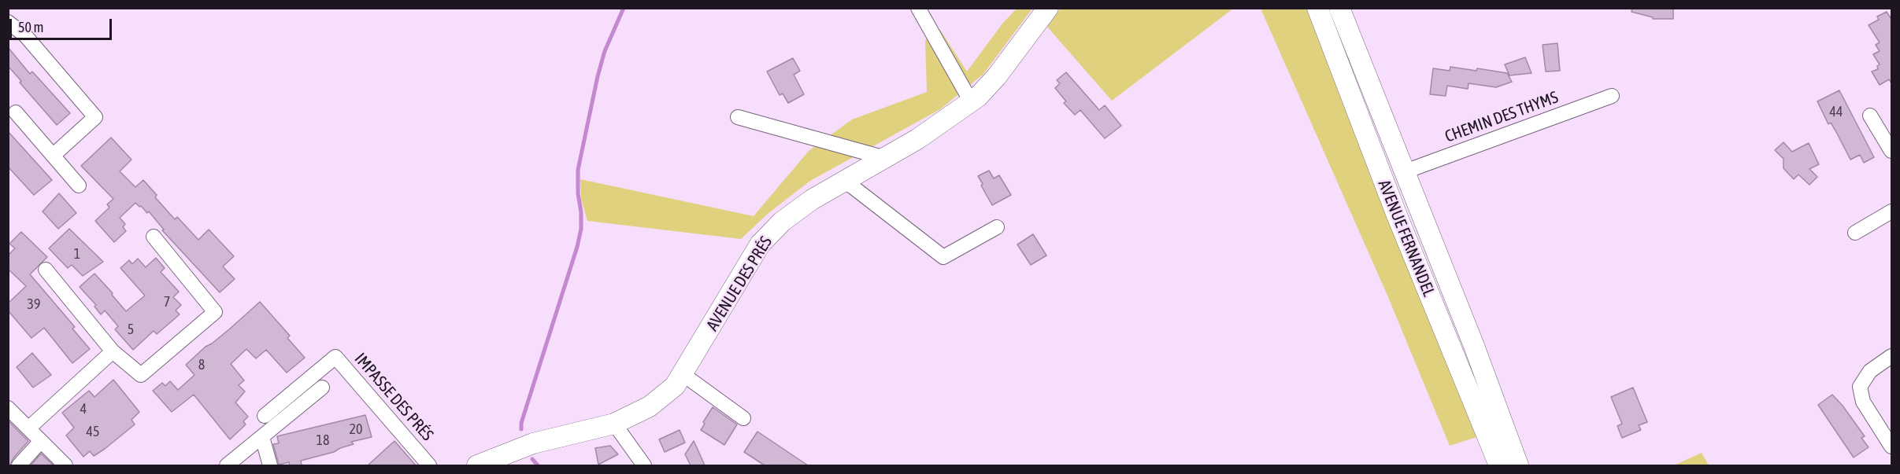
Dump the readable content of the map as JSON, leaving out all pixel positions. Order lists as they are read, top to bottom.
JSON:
{
  "streets": {
    "main road": ["AVENUE FERNANDEL", "AVENUE DES PRÉS"],
    "street": ["CHEMIN DES THYMS", "IMPASSE DES PRÉS"]
  },
  "crossings": [
    ["CHEMIN DES THYMS", "AVENUE FERNANDEL"]
  ],
  "house_numbers": [
    "44",
    "1",
    "7",
    "39",
    "5",
    "8",
    "4",
    "20",
    "45",
    "18"
  ],
  "scale_bar": "50 m"
}
